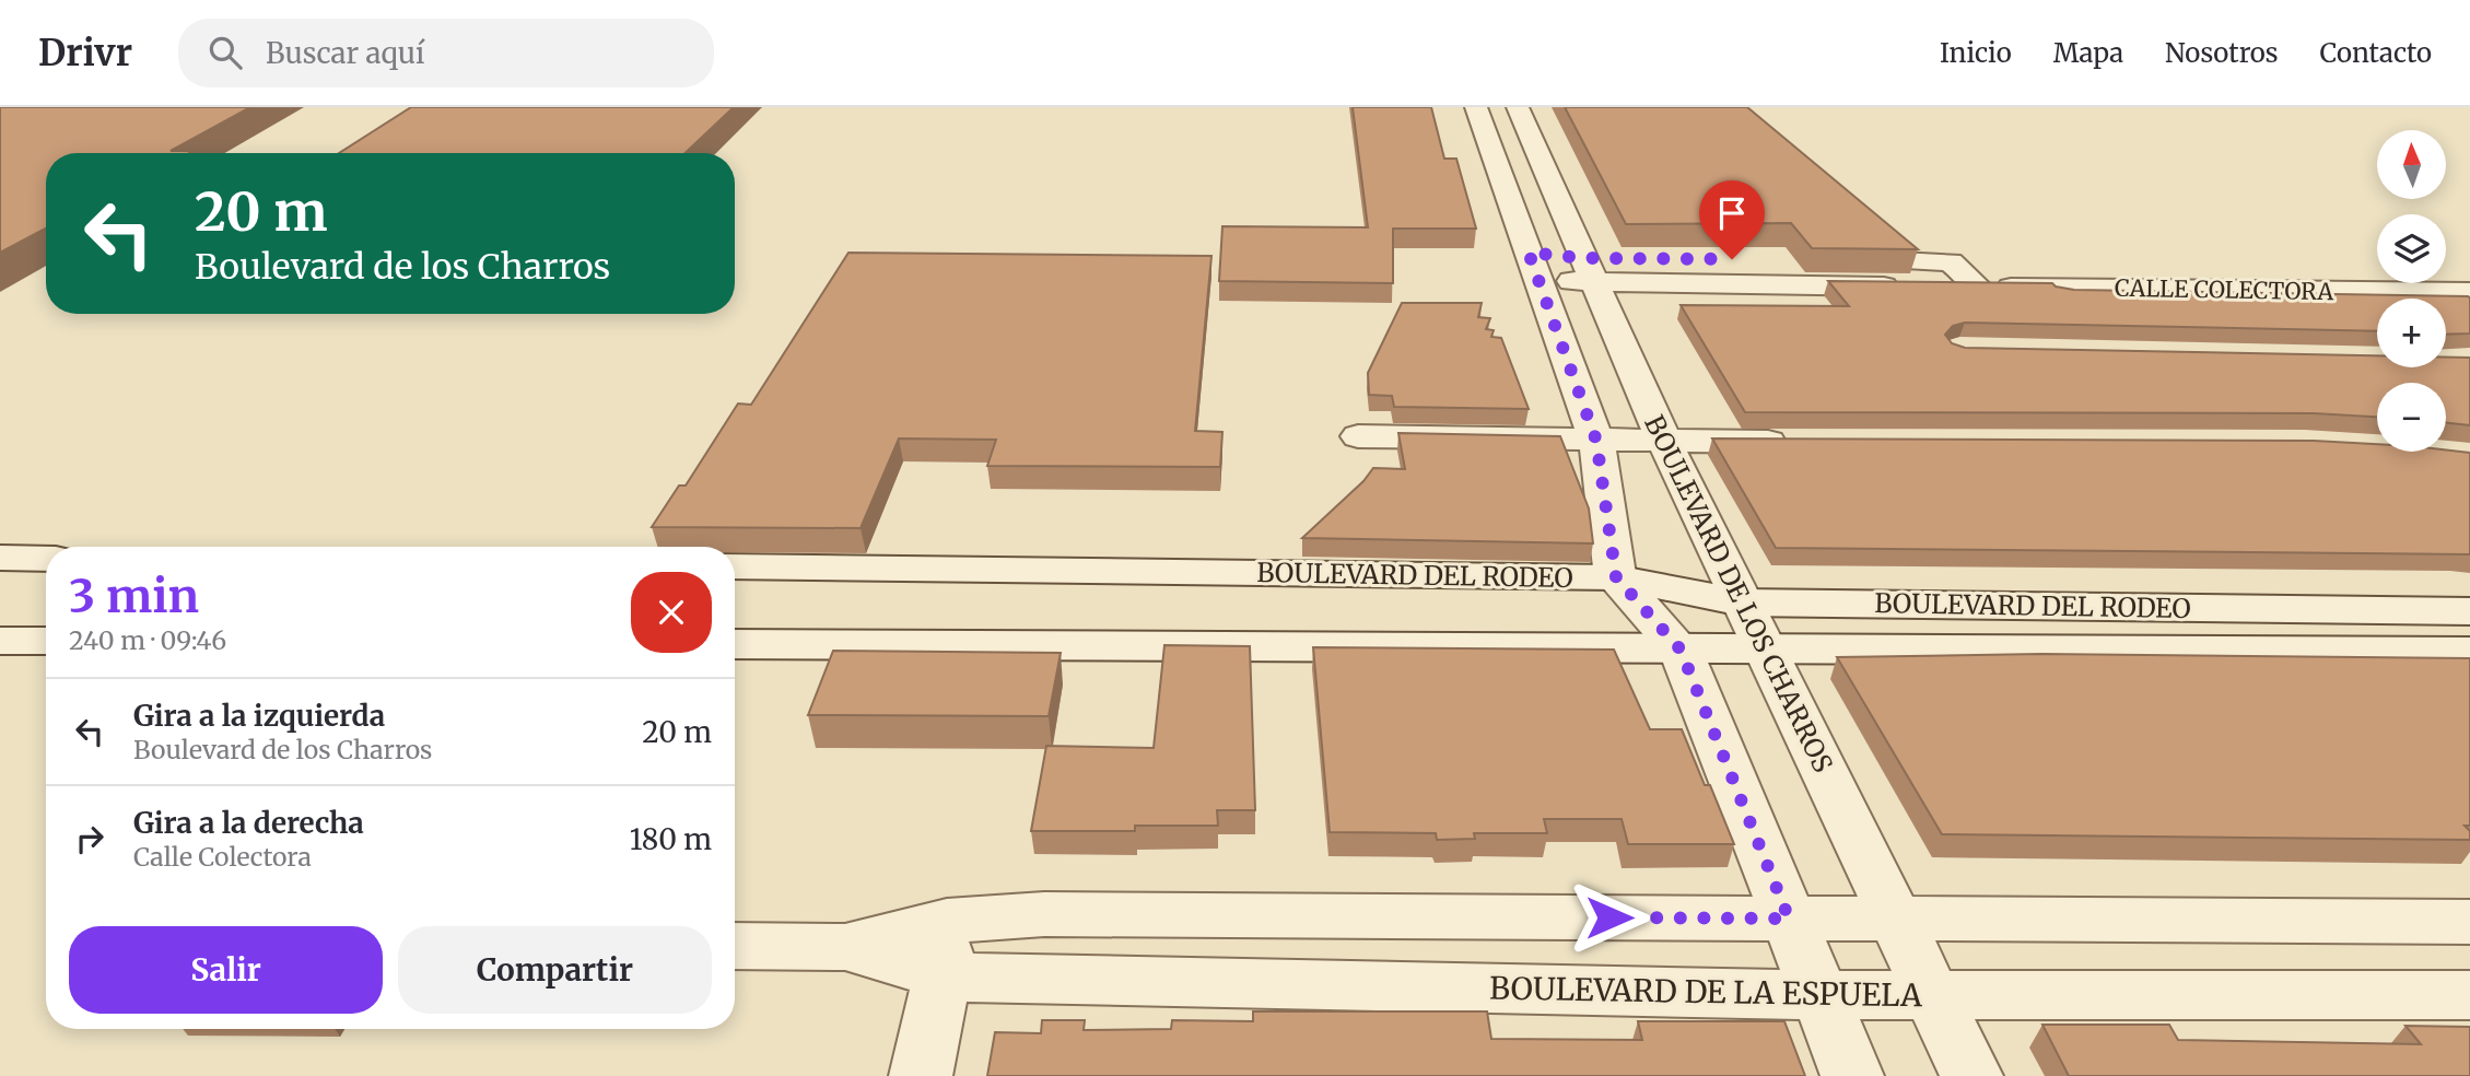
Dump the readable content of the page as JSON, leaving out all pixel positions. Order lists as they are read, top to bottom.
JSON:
{
  "streets": {
    "street": [
      "CALLE COLECTORA",
      "BOULEVARD DEL RODEO",
      "BOULEVARD DE LOS CHARROS",
      "BOULEVARD DE LA ESPUELA"
    ]
  },
  "crossings": [
    ["CALLE COLECTORA", "BOULEVARD DE LOS CHARROS"],
    ["BOULEVARD DEL RODEO", "BOULEVARD DE LOS CHARROS"],
    ["BOULEVARD DE LOS CHARROS", "BOULEVARD DE LA ESPUELA"]
  ],
  "north": "top",
  "page": {
    "header": "Drivr",
    "search": "Buscar aquí",
    "nav": [
      "Inicio",
      "Mapa",
      "Nosotros",
      "Contacto"
    ],
    "map_buttons": ["+", "−"],
    "turn": ["20 m", "Boulevard de los Charros"],
    "heading": ["3 min", "240 m · 09:46"],
    "list": [
      {
        "name": "Gira a la izquierda",
        "note": "Boulevard de los Charros",
        "value": "20 m"
      },
      {
        "name": "Gira a la derecha",
        "note": "Calle Colectora",
        "value": "180 m"
      }
    ],
    "buttons": ["Salir", "Compartir"]
  }
}
